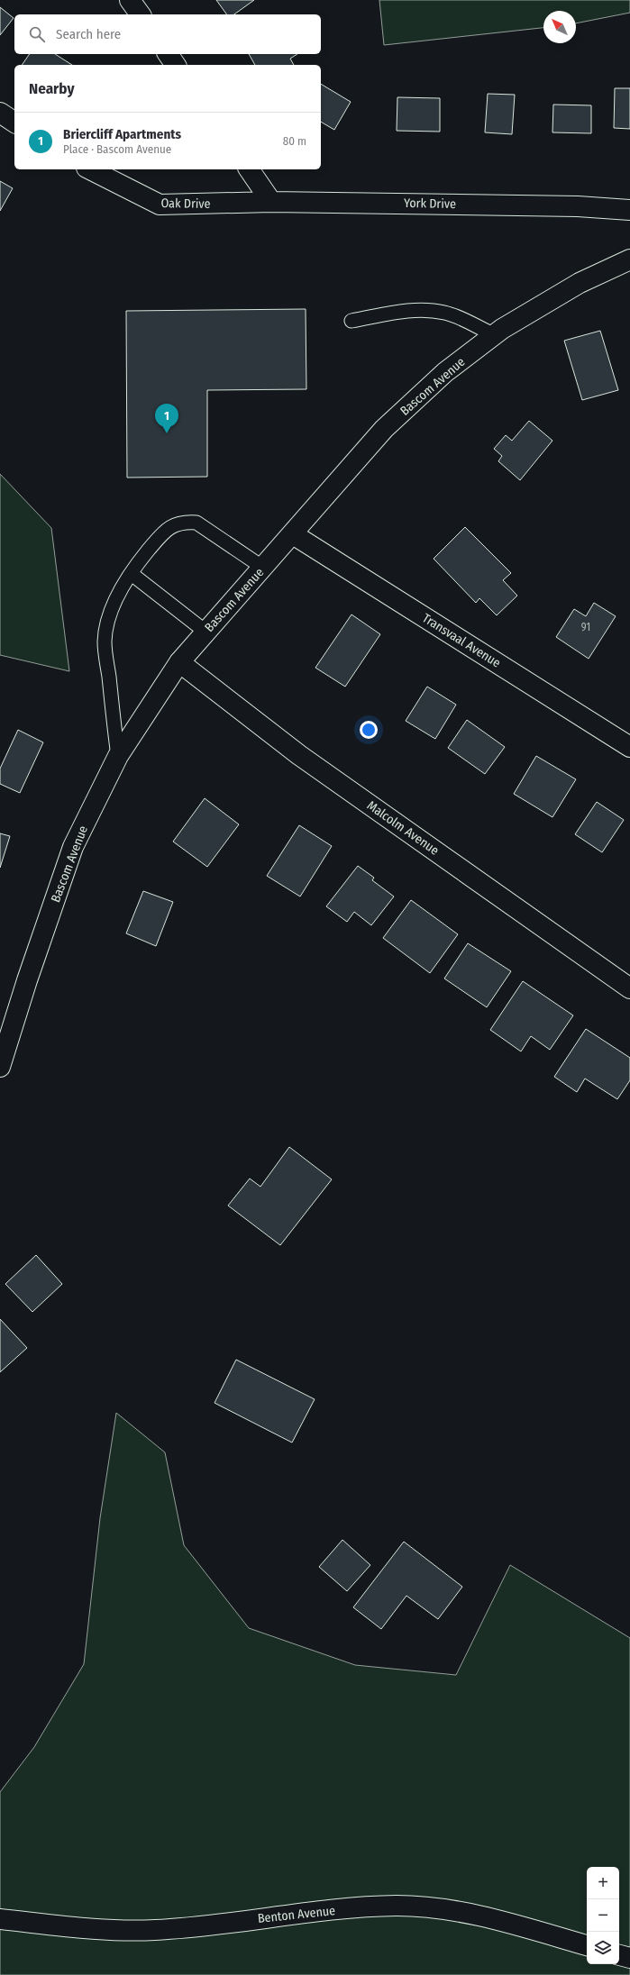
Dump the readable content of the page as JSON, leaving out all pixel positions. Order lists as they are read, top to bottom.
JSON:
{
  "streets": {
    "main road": [
      "Oak Drive",
      "York Drive",
      "Bascom Avenue",
      "Transvaal Avenue",
      "Malcolm Avenue",
      "Benton Avenue"
    ]
  },
  "crossings": [
    ["Oak Drive", "York Drive"],
    ["Bascom Avenue", "Transvaal Avenue"],
    ["Bascom Avenue", "Malcolm Avenue"]
  ],
  "house_numbers": ["91"],
  "north": "top left",
  "page": {
    "search": "Search here",
    "heading": "Nearby",
    "list": [
      {
        "mark": "1",
        "name": "Briercliff Apartments",
        "note": "Place · Bascom Avenue",
        "value": "80 m"
      }
    ],
    "pins": "1",
    "map_buttons": ["+", "−"]
  }
}
